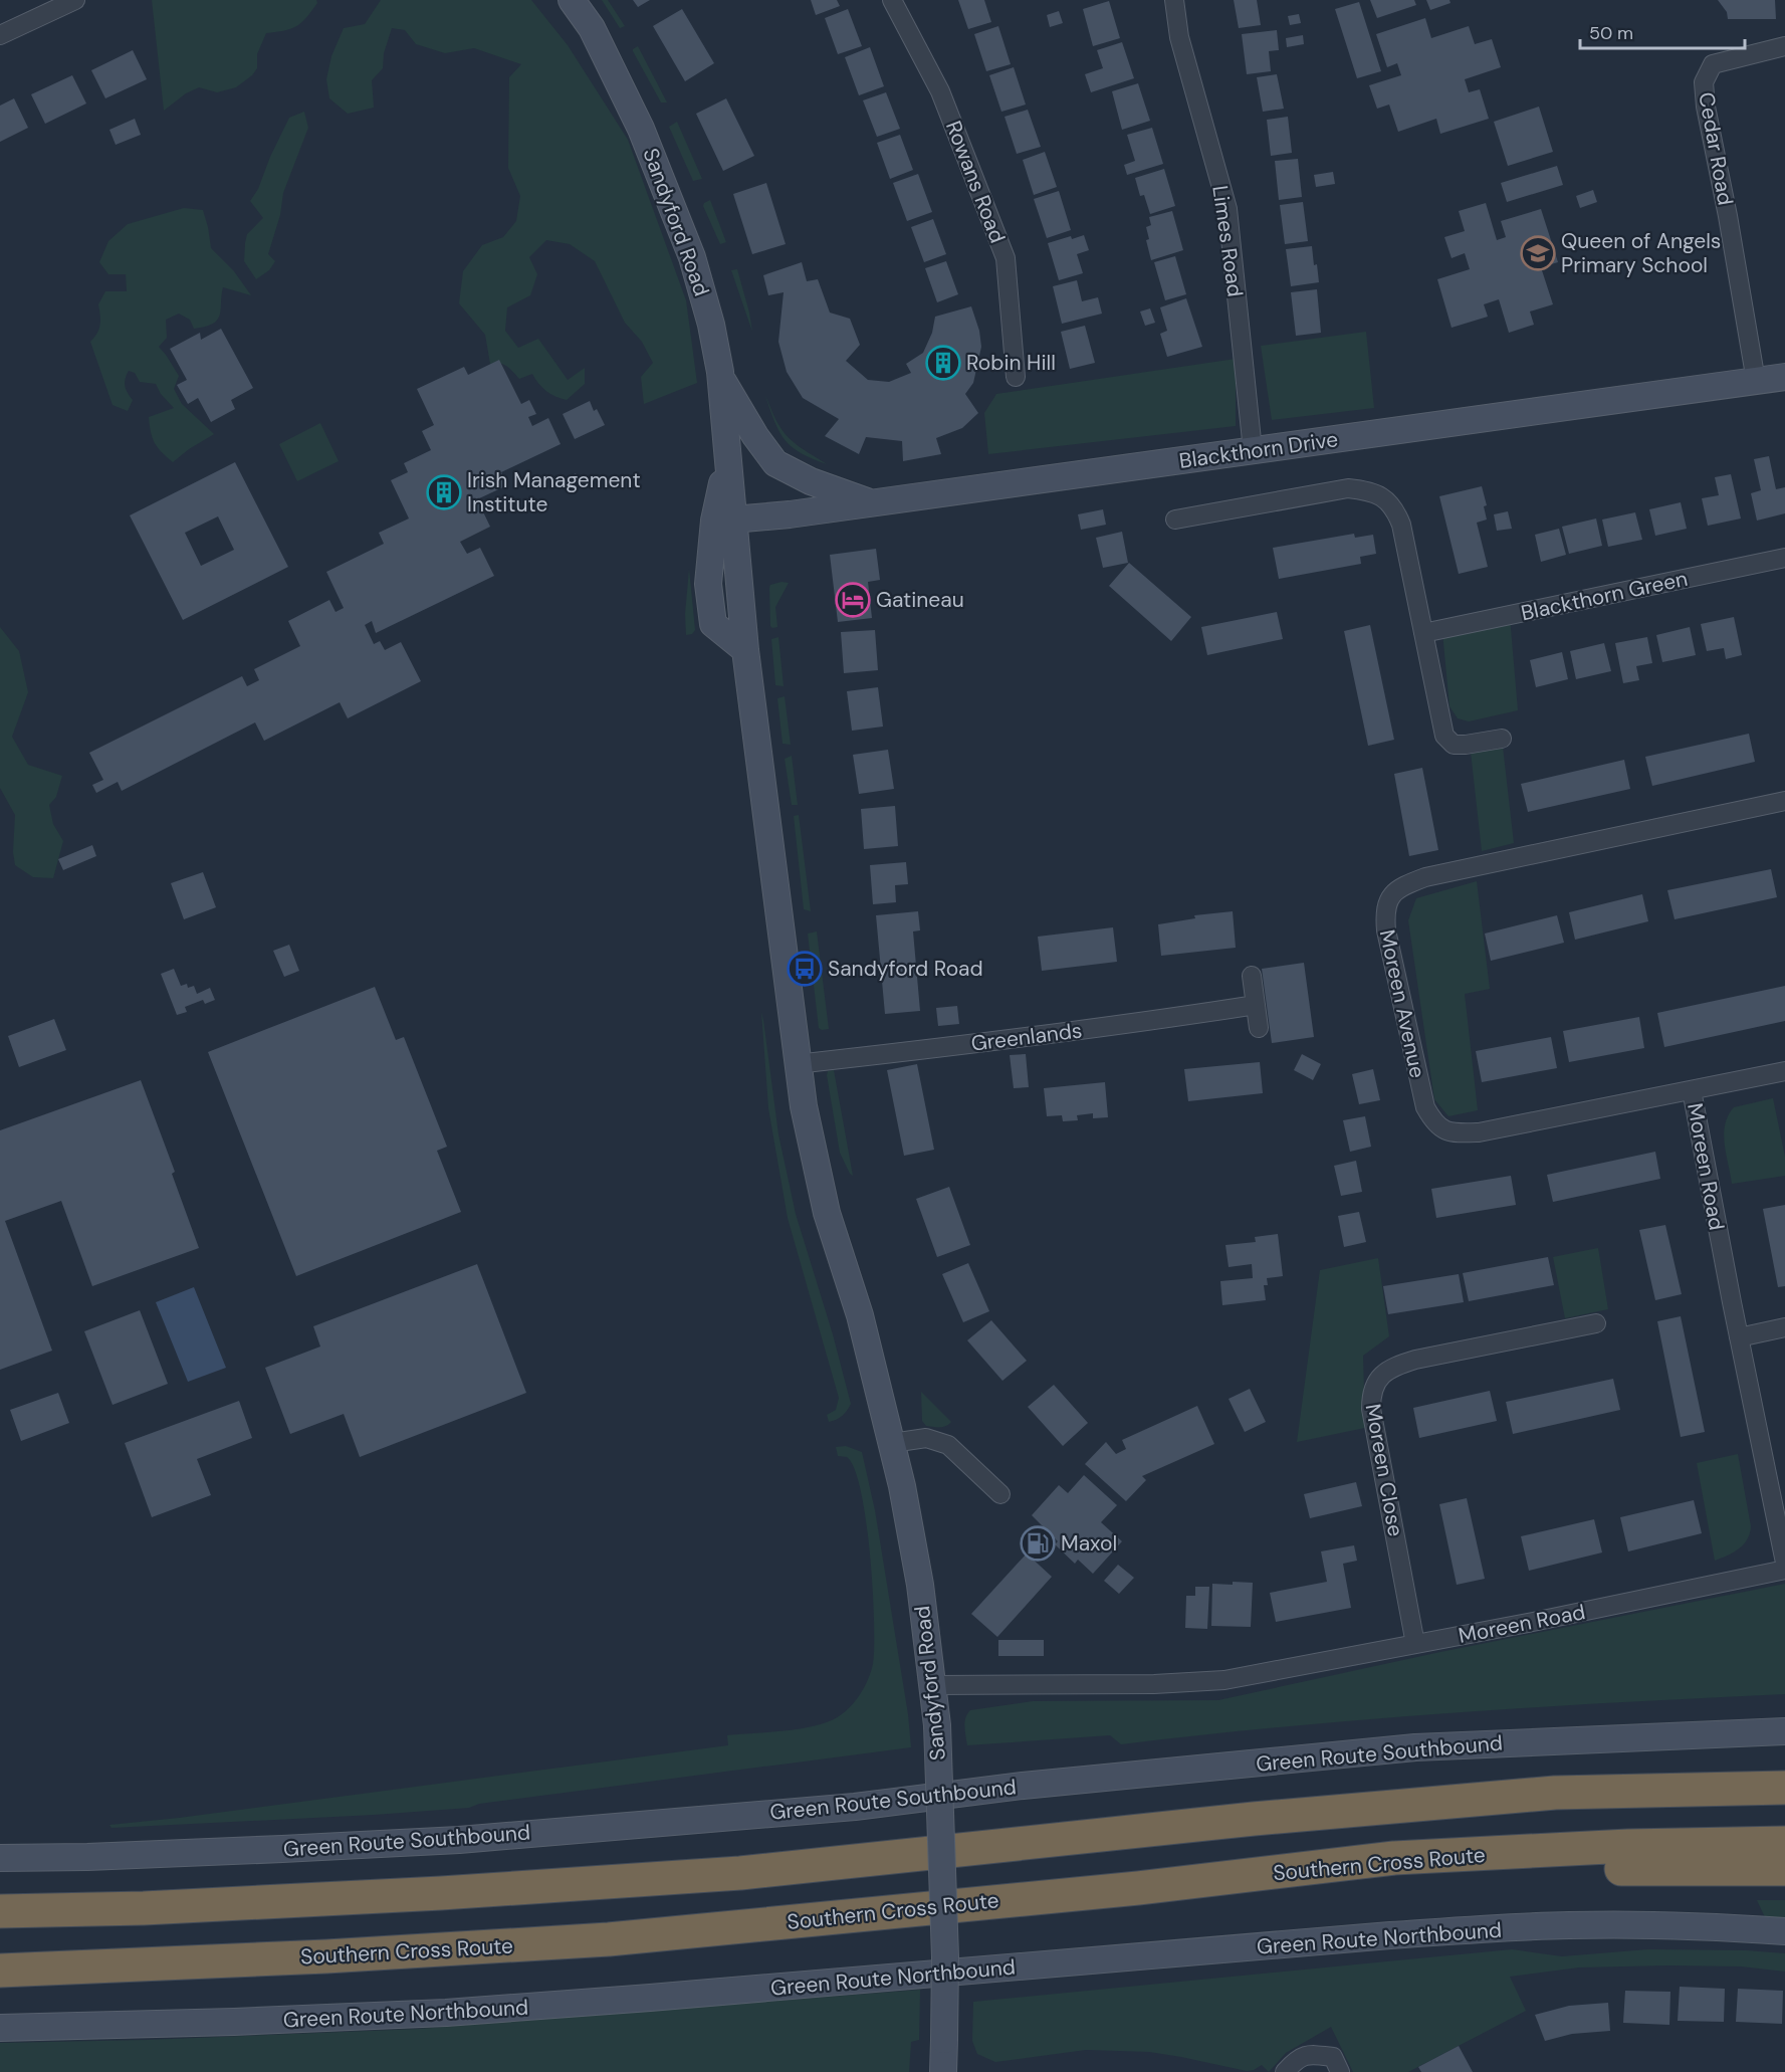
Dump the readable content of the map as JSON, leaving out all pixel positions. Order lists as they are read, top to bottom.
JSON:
{
  "streets": {
    "highway": ["Southern Cross Route"],
    "main road": [
      "Sandyford Road",
      "Blackthorn Drive",
      "Green Route Southbound",
      "Green Route Northbound"
    ],
    "street": [
      "Cedar Road",
      "Rowans Road",
      "Limes Road",
      "Blackthorn Green",
      "Moreen Avenue",
      "Greenlands",
      "Moreen Road",
      "Moreen Close"
    ]
  },
  "crossings": [
    ["Cedar Road", "Blackthorn Drive"],
    ["Sandyford Road", "Blackthorn Drive"],
    ["Sandyford Road", "Greenlands"],
    ["Sandyford Road", "Moreen Road"],
    ["Limes Road", "Blackthorn Drive"],
    ["Moreen Avenue", "Moreen Road"],
    ["Moreen Road", "Moreen Close"]
  ],
  "places": {
    "school or university": ["Queen of Angels Primary School"],
    "building": ["Robin Hill", "Irish Management Institute"],
    "hotel": ["Gatineau"],
    "bus stop": ["Sandyford Road"],
    "fuel station": ["Maxol"]
  },
  "scale_bar": "50 m"
}
